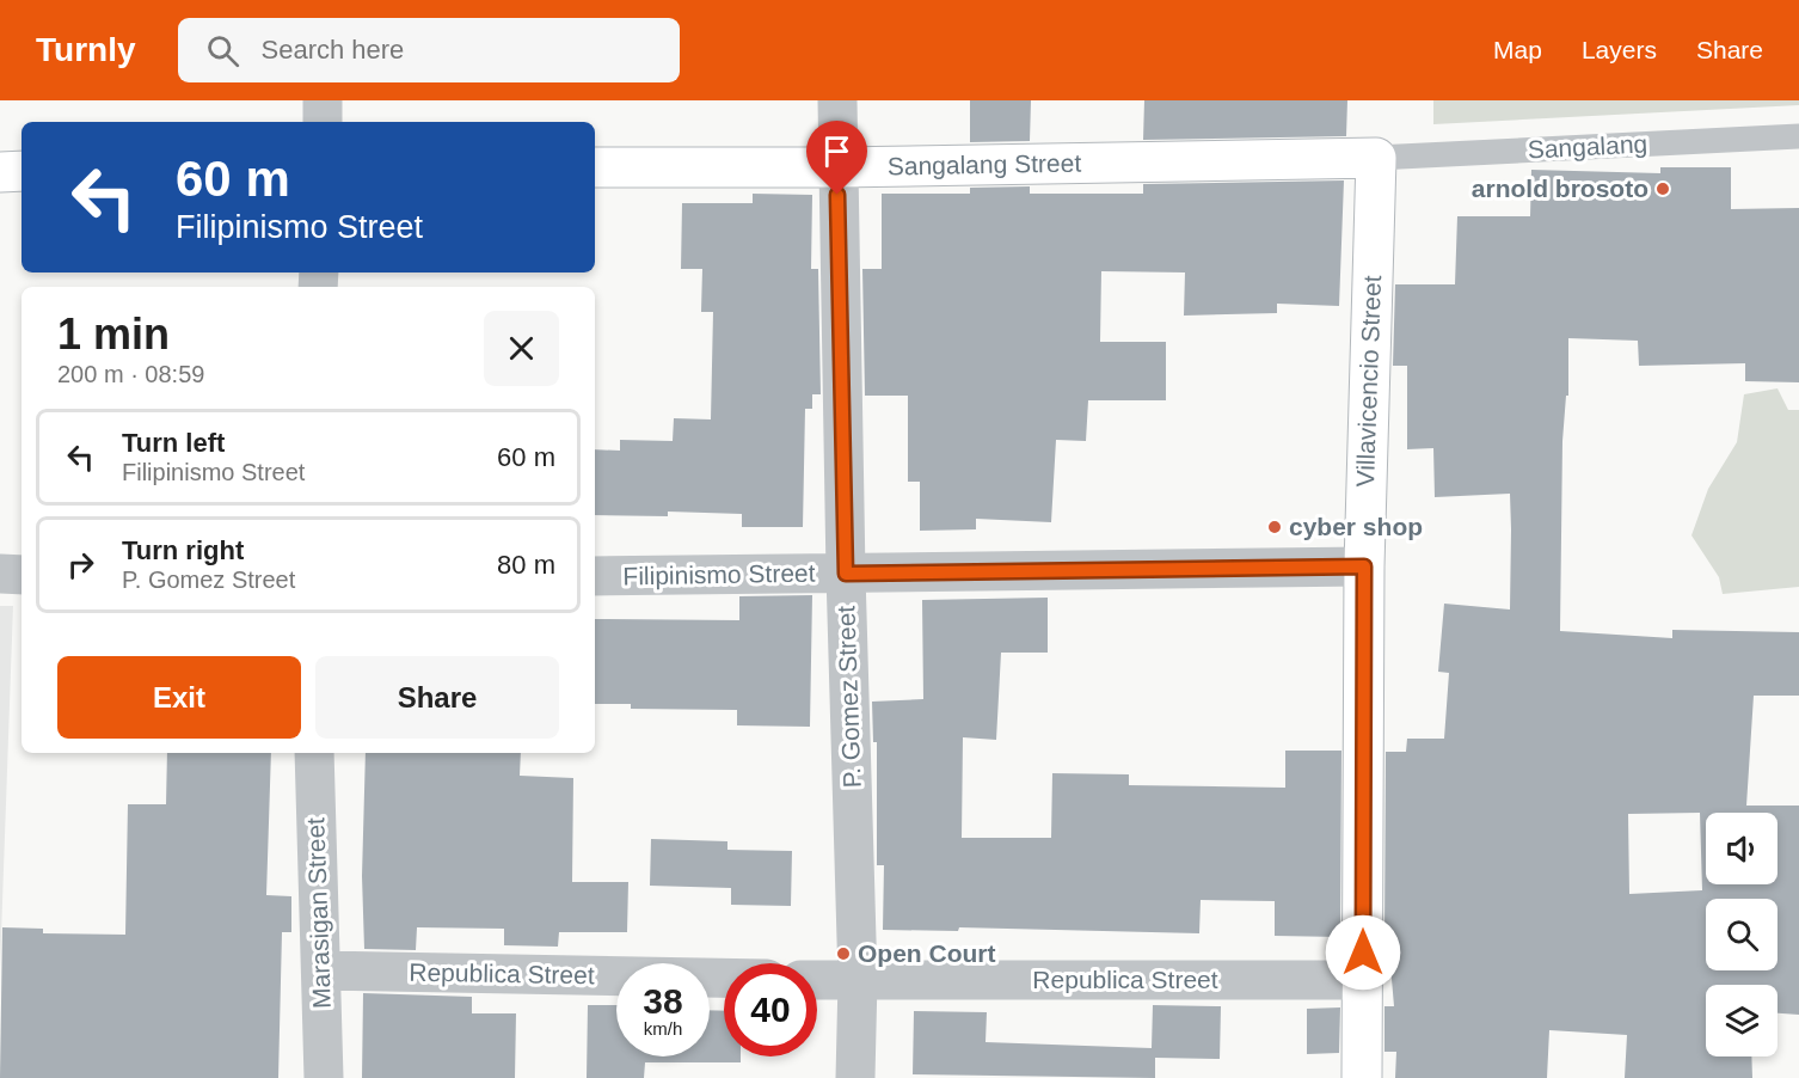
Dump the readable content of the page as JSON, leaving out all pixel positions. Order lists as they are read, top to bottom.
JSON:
{
  "streets": {
    "street": [
      "Sangalang Street",
      "Villavicencio Street",
      "Filipinismo Street",
      "P. Gomez Street",
      "Marasigan Street",
      "Republica Street"
    ],
    "lane": ["Sangalang"]
  },
  "crossings": [
    ["Sangalang", "Sangalang Street"],
    ["Sangalang", "Villavicencio Street"],
    ["Sangalang Street", "Villavicencio Street"],
    ["Sangalang Street", "P. Gomez Street"],
    ["Villavicencio Street", "Filipinismo Street"],
    ["Villavicencio Street", "Republica Street"],
    ["Filipinismo Street", "P. Gomez Street"],
    ["P. Gomez Street", "Republica Street"],
    ["Marasigan Street", "Republica Street"]
  ],
  "places": ["arnold brosoto", "cyber shop", "Open Court"],
  "page": {
    "header": "Turnly",
    "search": "Search here",
    "nav": ["Map", "Layers", "Share"],
    "turn": ["60 m", "Filipinismo Street"],
    "heading": ["1 min", "200 m · 08:59"],
    "list": [
      {
        "name": "Turn left",
        "note": "Filipinismo Street",
        "value": "60 m"
      },
      {
        "name": "Turn right",
        "note": "P. Gomez Street",
        "value": "80 m"
      }
    ],
    "buttons": ["Exit", "Share"],
    "speed": "38 km/h",
    "limit": "40"
  }
}
